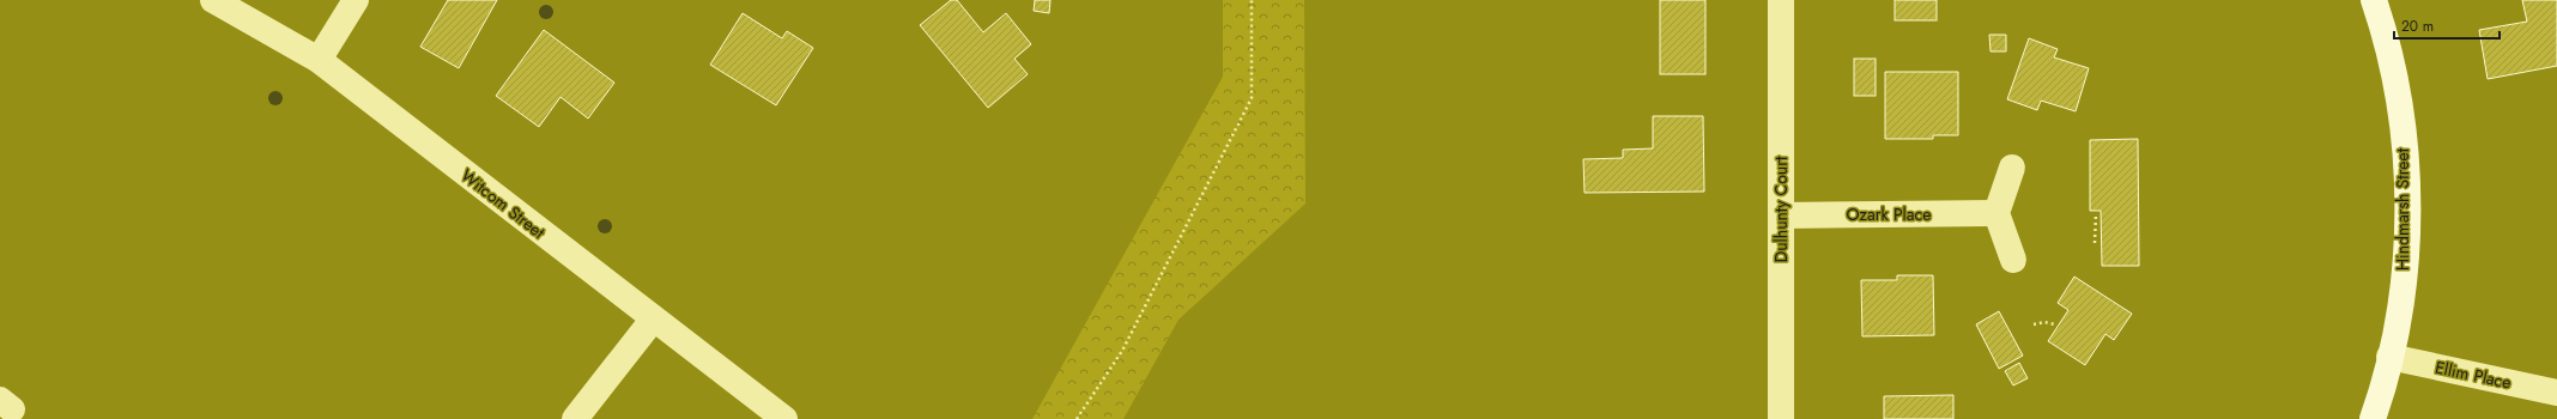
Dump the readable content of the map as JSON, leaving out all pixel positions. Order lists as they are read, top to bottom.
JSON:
{
  "streets": {
    "street": [
      "Witcom Street",
      "Dulhunty Court",
      "Hindmarsh Street",
      "Ozark Place",
      "Ellim Place"
    ]
  },
  "crossings": [
    ["Dulhunty Court", "Ozark Place"],
    ["Hindmarsh Street", "Ellim Place"]
  ],
  "scale_bar": "20 m"
}
